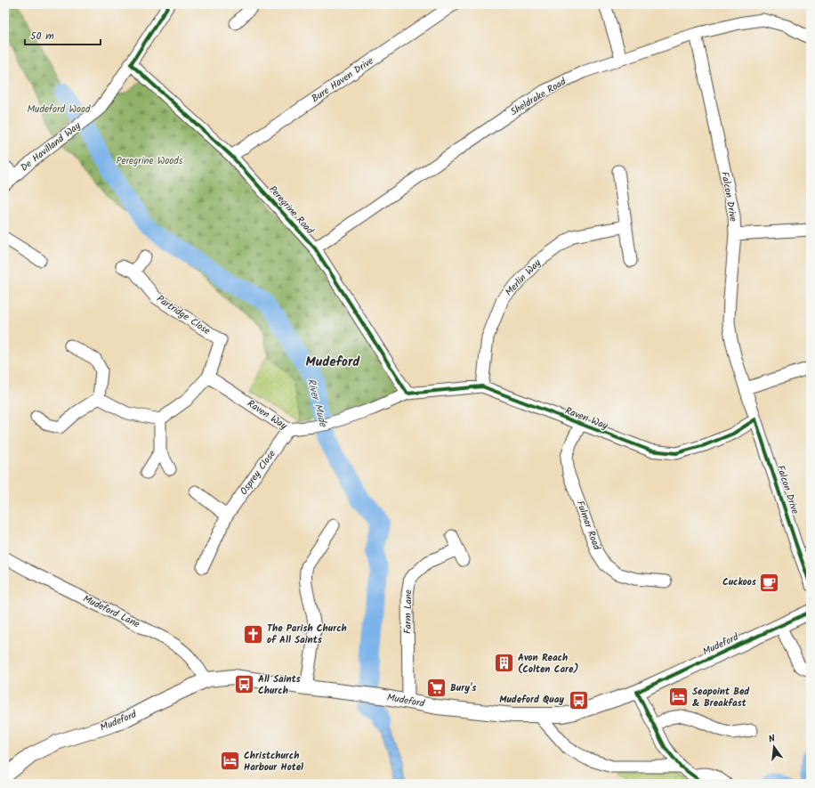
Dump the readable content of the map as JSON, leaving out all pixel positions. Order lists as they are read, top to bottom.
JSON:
{
  "streets": {
    "street": [
      "Bure Haven Drive",
      "Sheldrake Road",
      "De Havilland Way",
      "Falcon Drive",
      "Peregrine Road",
      "Merlin Way",
      "Partridge Close",
      "Raven Way",
      "Osprey Close",
      "Fulmar Road",
      "Mudeford Lane",
      "Farm Lane",
      "Mudeford"
    ]
  },
  "crossings": [
    ["Bure Haven Drive", "Peregrine Road"],
    ["Sheldrake Road", "Falcon Drive"],
    ["Sheldrake Road", "Peregrine Road"],
    ["De Havilland Way", "Peregrine Road"],
    ["Falcon Drive", "Raven Way"],
    ["Peregrine Road", "Raven Way"],
    ["Merlin Way", "Raven Way"],
    ["Partridge Close", "Raven Way"],
    ["Raven Way", "Osprey Close"],
    ["Raven Way", "Fulmar Road"],
    ["Mudeford Lane", "Mudeford"],
    ["Farm Lane", "Mudeford"]
  ],
  "districts": ["Mudeford"],
  "water": ["River Mude"],
  "parks": ["Mudeford Wood", "Peregrine Woods"],
  "places": {
    "cafe": ["Cuckoos"],
    "church": ["The Parish Church of All Saints"],
    "building": ["Avon Reach (Colten Care)"],
    "bus stop": ["All Saints Church", "Mudeford Quay"],
    "supermarket": ["Bury's"],
    "hotel": ["Seapoint Bed & Breakfast", "Christchurch Harbour Hotel"]
  },
  "scale_bar": "50 m",
  "north": "top"
}
